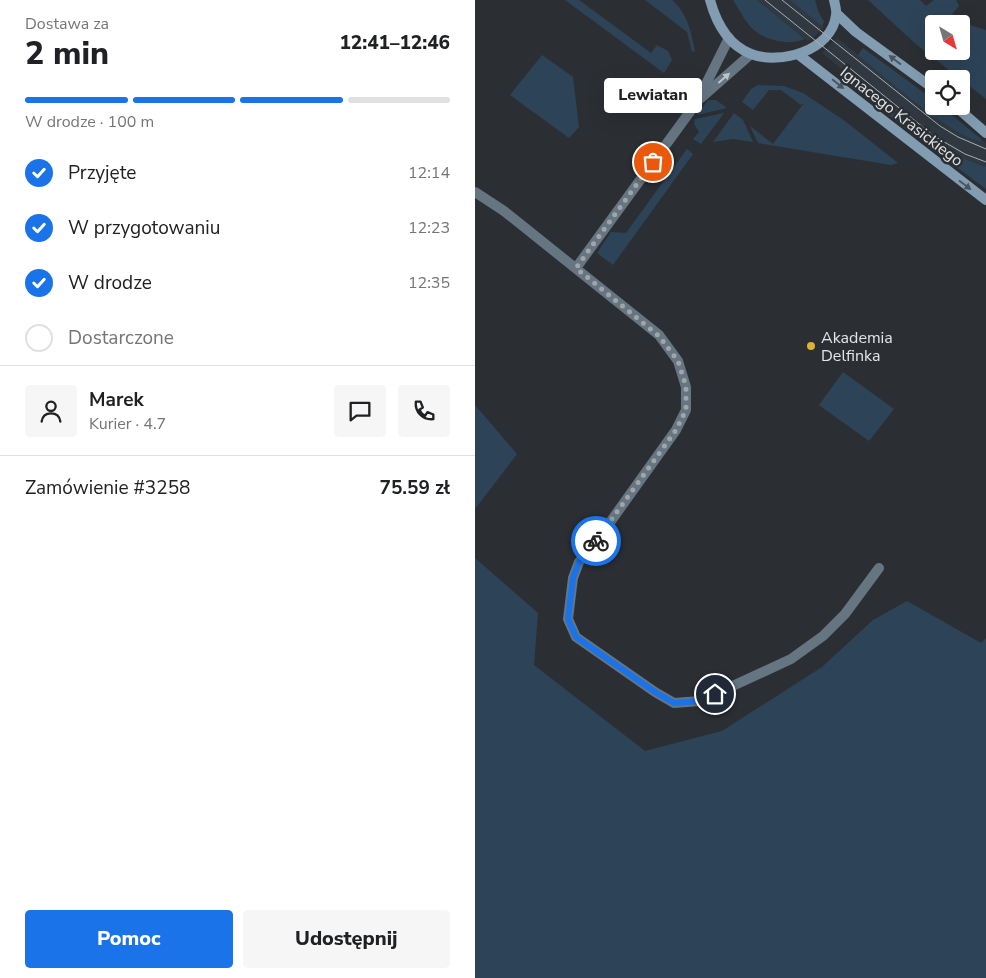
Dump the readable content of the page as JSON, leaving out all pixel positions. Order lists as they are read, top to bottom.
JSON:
{
  "streets": {
    "main road": ["Ignacego Krasickiego"]
  },
  "places": ["Lewiatan", "Akademia Delfinka"],
  "north": "bottom right",
  "page": {
    "heading": ["2 min", "Dostawa za", "12:41–12:46"],
    "panel": [
      "Marek",
      "Kurier · 4.7",
      "Zamówienie #3258",
      "75.59 zł"
    ],
    "bubble": "Lewiatan",
    "bar": "W drodze · 100 m",
    "list": [
      ["Przyjęte", "12:14"],
      ["W przygotowaniu", "12:23"],
      ["W drodze", "12:35"],
      "Dostarczone"
    ],
    "buttons": ["Pomoc", "Udostępnij"]
  }
}
